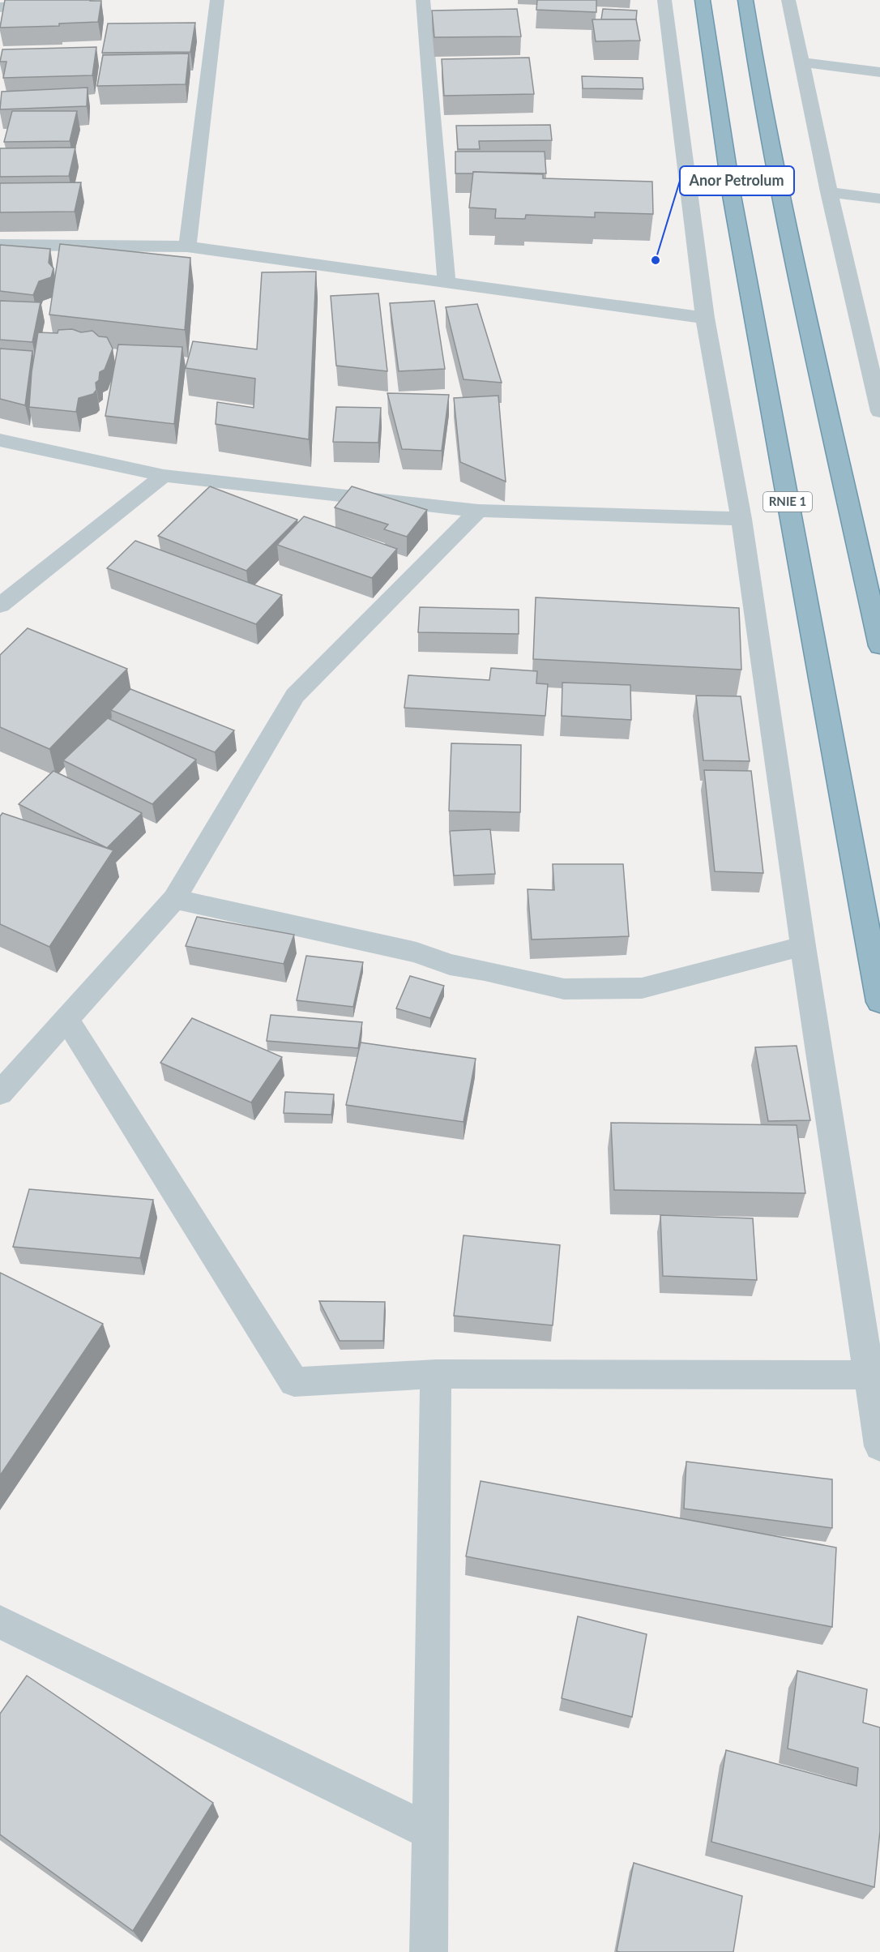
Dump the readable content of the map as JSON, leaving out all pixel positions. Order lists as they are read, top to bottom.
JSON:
{
  "streets": {
    "highway": ["RNIE 1"]
  },
  "places": ["Anor Petrolum"]
}
